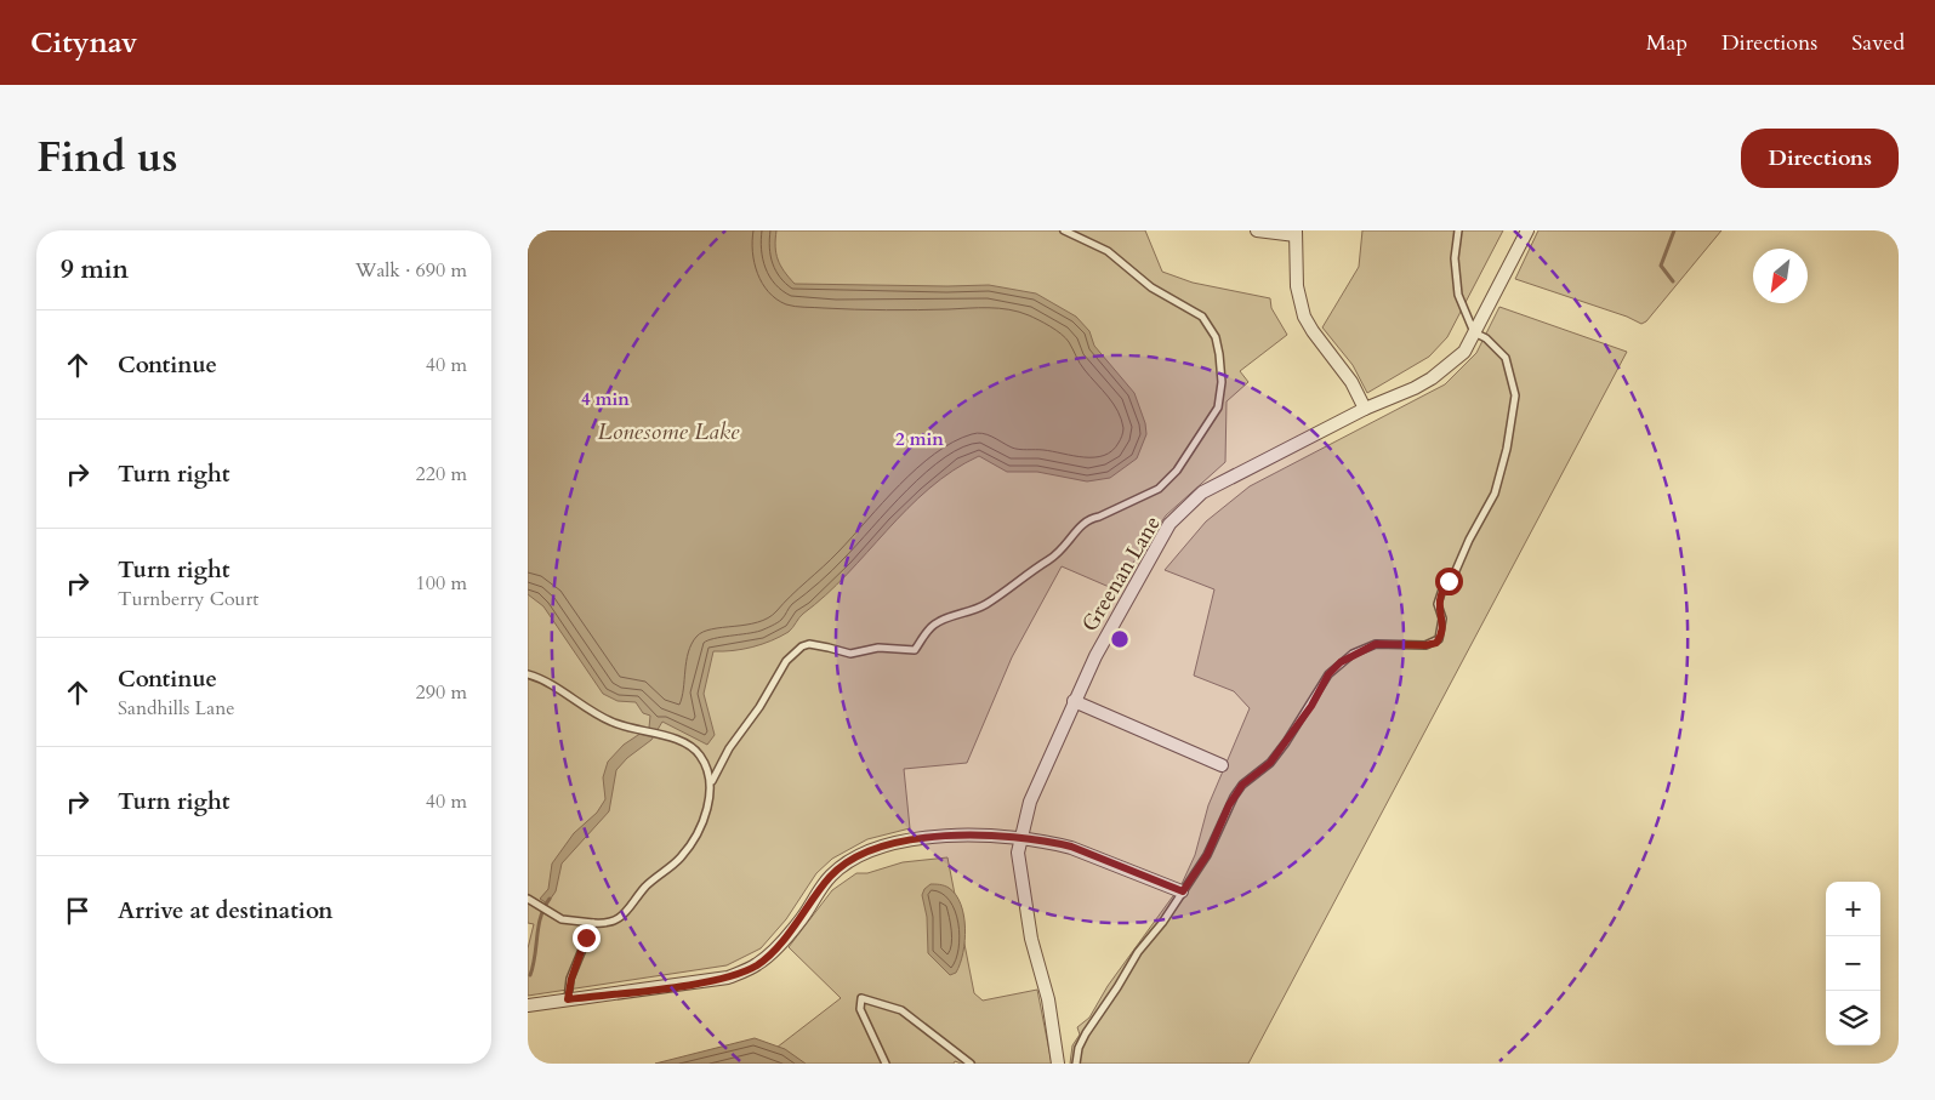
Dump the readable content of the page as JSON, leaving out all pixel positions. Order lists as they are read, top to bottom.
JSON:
{
  "streets": {
    "street": ["Greenan Lane"]
  },
  "water": ["Lonesome Lake"],
  "north": "bottom left",
  "page": {
    "header": "Citynav",
    "nav": ["Map", "Directions", "Saved"],
    "title": "Find us",
    "buttons": "Directions",
    "heading": ["9 min", "Walk · 690 m"],
    "list": [
      ["Continue", "40 m"],
      ["Turn right", "220 m"],
      ["Turn right", "Turnberry Court", "100 m"],
      ["Continue", "Sandhills Lane", "290 m"],
      ["Turn right", "40 m"],
      "Arrive at destination"
    ],
    "map_buttons": ["+", "−"]
  },
  "rings": ["4 min", "2 min"]
}
